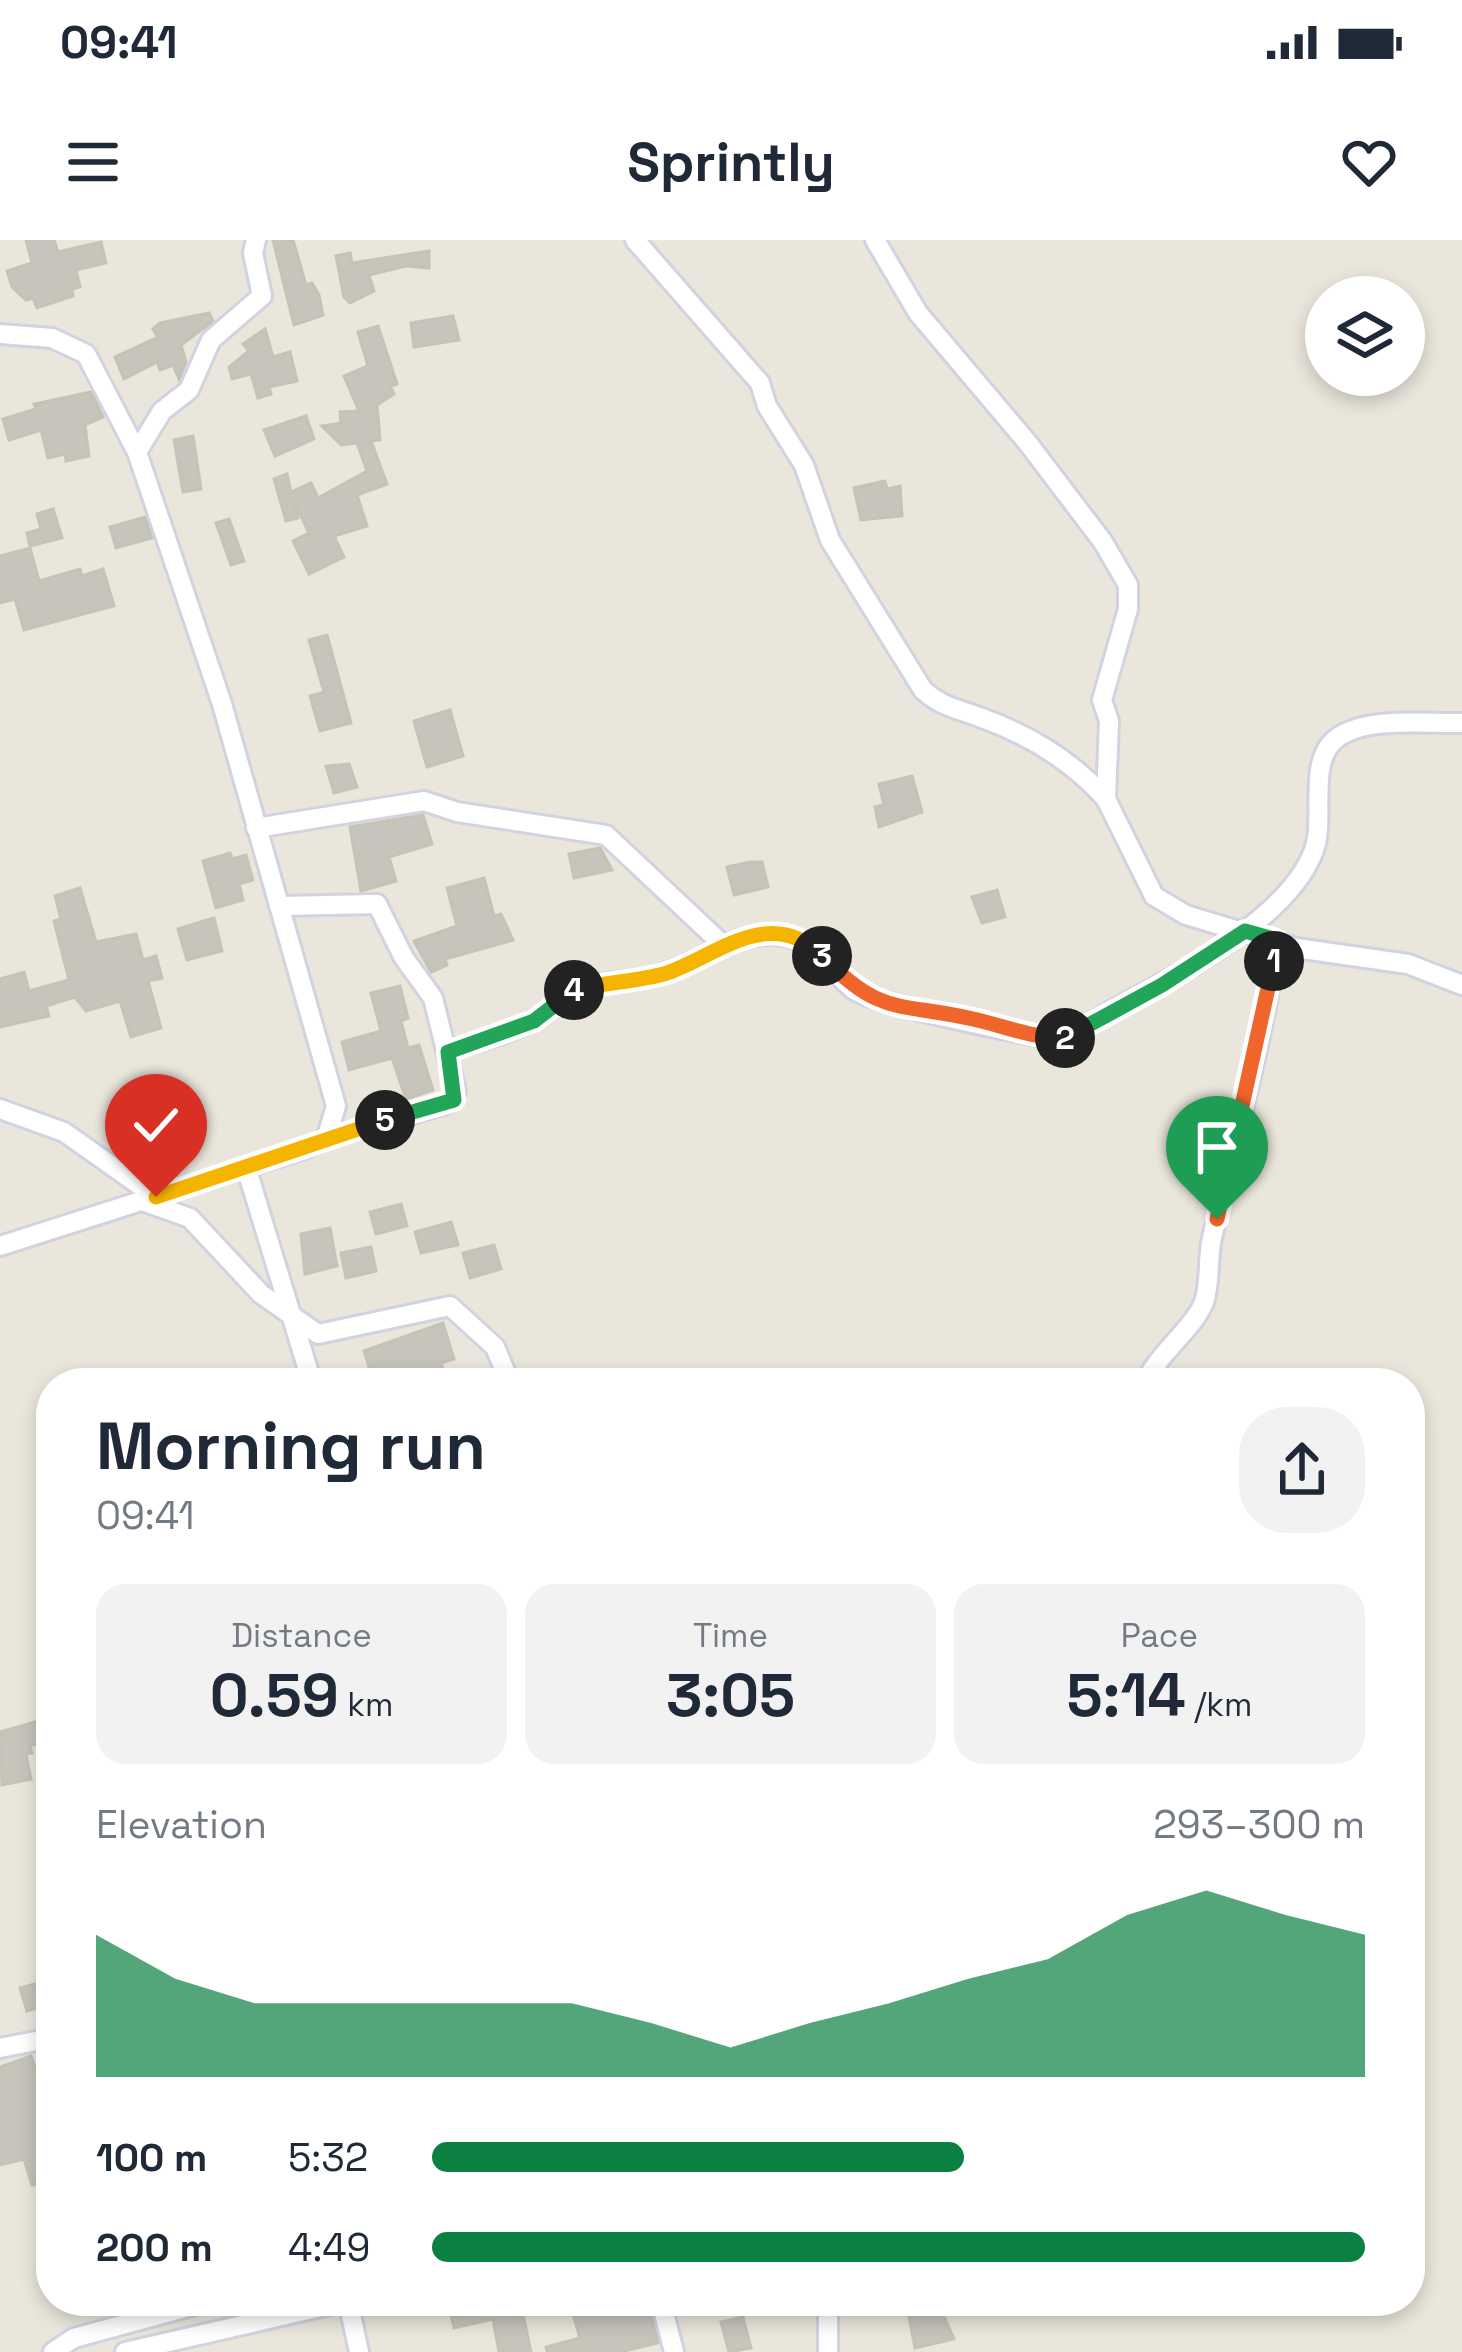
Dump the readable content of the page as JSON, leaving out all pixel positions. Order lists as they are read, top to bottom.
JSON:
{
  "page": {
    "status": "09:41",
    "header": "Sprintly",
    "pins": [
      "3",
      "1",
      "4",
      "2",
      "5"
    ],
    "heading": ["Morning run", "09:41"],
    "stats": [
      ["Distance", "0.59 km"],
      ["Time", "3:05"],
      ["Pace", "5:14 /km"]
    ],
    "chart": ["Elevation", "293–300 m"],
    "list": [
      {
        "name": "100 m",
        "note": "5:32"
      },
      {
        "name": "200 m",
        "note": "4:49"
      }
    ]
  }
}
